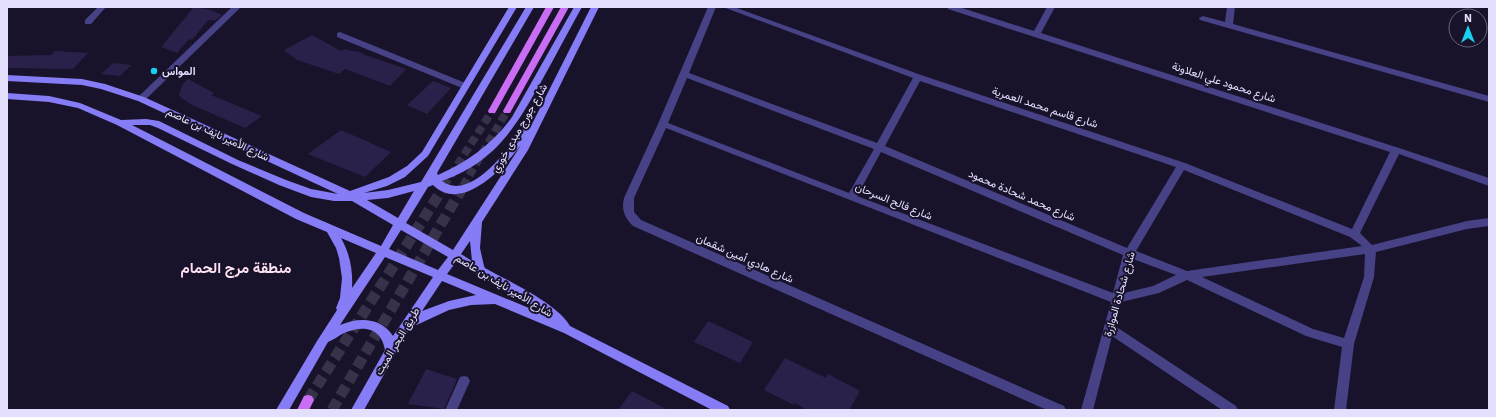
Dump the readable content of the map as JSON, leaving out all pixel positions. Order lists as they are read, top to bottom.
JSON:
{
  "streets": {
    "street": [
      "شارع محمود علي العلاونة",
      "شارع قاسم محمد العمرية",
      "شارع جورج مبدى خوري",
      "شارع الأمير نايف بن عاصم",
      "شارع محمد شحادة محمود",
      "شارع فالح السرحان",
      "شارع هادي أمين شقمان",
      "شارع شحادة الموازرة",
      "طريق البحر الميت"
    ]
  },
  "crossings": [
    ["شارع قاسم محمد العمرية", "شارع شحادة الموازرة"],
    ["شارع جورج مبدى خوري", "شارع الأمير نايف بن عاصم"],
    ["شارع جورج مبدى خوري", "طريق البحر الميت"],
    ["شارع الأمير نايف بن عاصم", "طريق البحر الميت"],
    ["شارع محمد شحادة محمود", "شارع هادي أمين شقمان"],
    ["شارع محمد شحادة محمود", "شارع شحادة الموازرة"],
    ["شارع فالح السرحان", "شارع هادي أمين شقمان"],
    ["شارع فالح السرحان", "شارع شحادة الموازرة"]
  ],
  "districts": ["منطقة مرج الحمام"],
  "places": ["المواس"],
  "north": "top"
}
